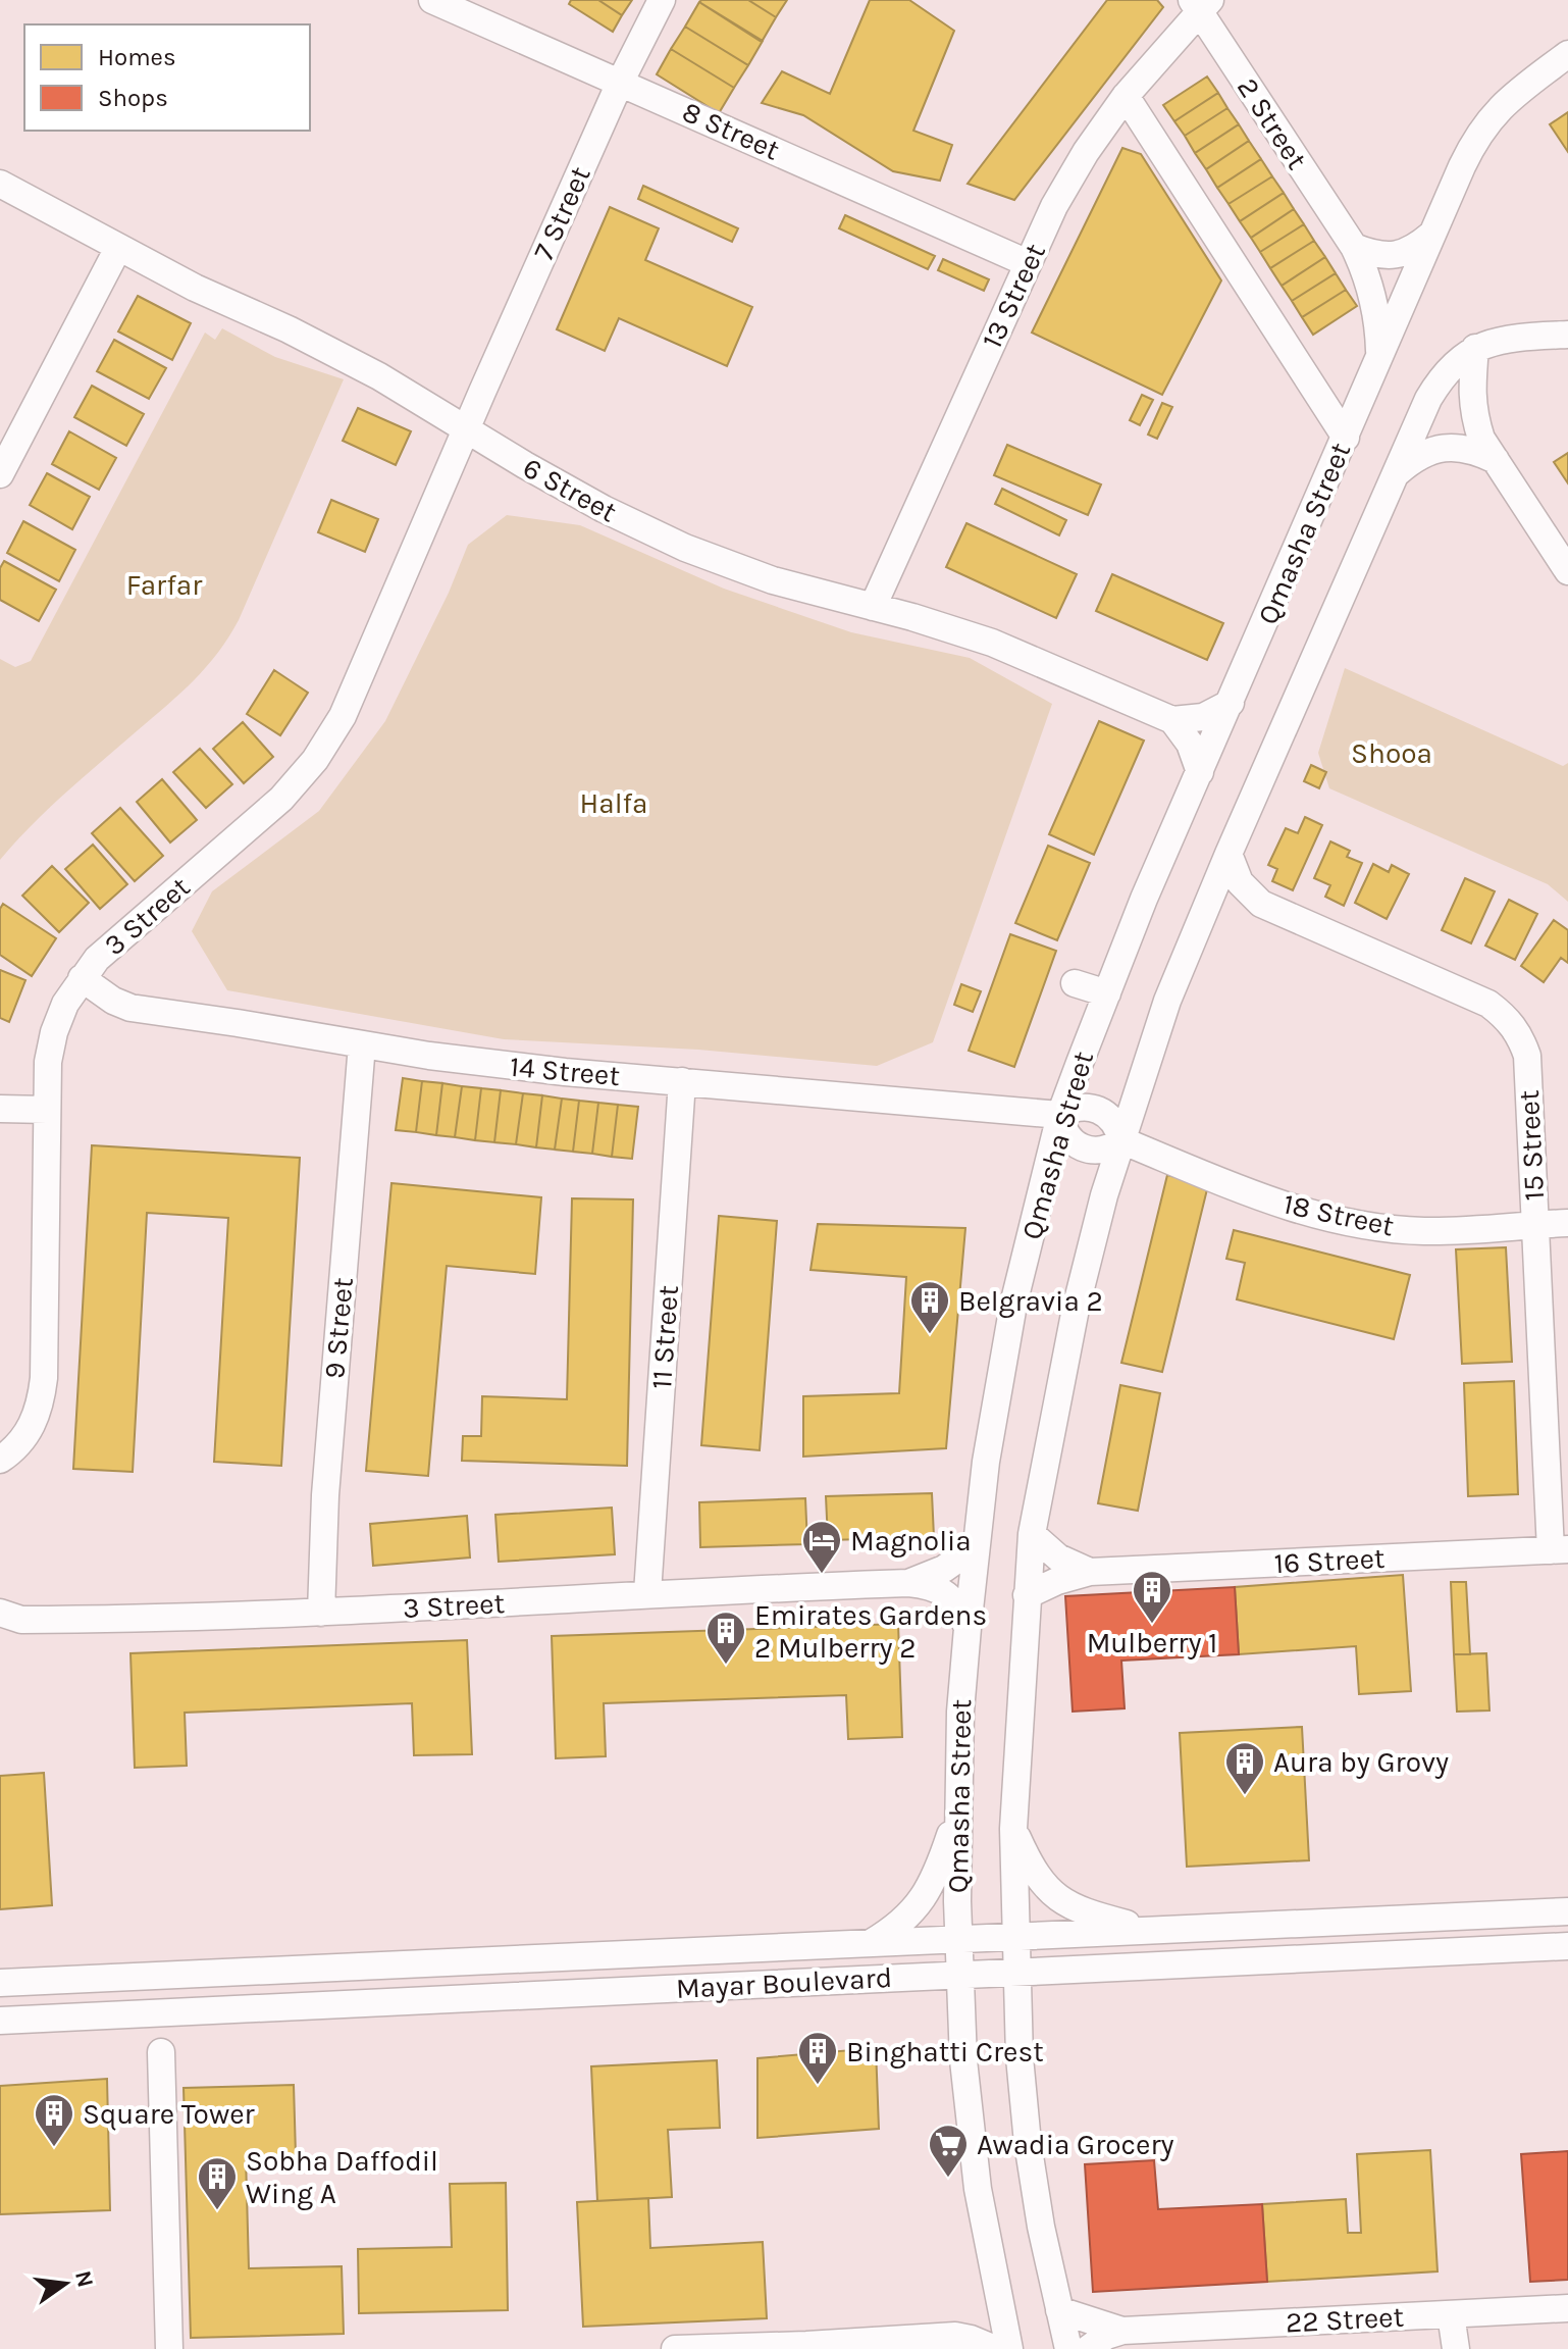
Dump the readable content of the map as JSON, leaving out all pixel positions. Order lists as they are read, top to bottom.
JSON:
{
  "streets": {
    "street": [
      "2 Street",
      "8 Street",
      "7 Street",
      "13 Street",
      "6 Street",
      "Qmasha Street",
      "3 Street",
      "14 Street",
      "15 Street",
      "18 Street",
      "9 Street",
      "11 Street",
      "16 Street",
      "Mayar Boulevard",
      "22 Street"
    ]
  },
  "crossings": [
    ["2 Street", "13 Street"],
    ["2 Street", "Qmasha Street"],
    ["8 Street", "7 Street"],
    ["8 Street", "13 Street"],
    ["7 Street", "6 Street"],
    ["7 Street", "3 Street"],
    ["13 Street", "6 Street"],
    ["6 Street", "3 Street"],
    ["Qmasha Street", "3 Street"],
    ["Qmasha Street", "14 Street"],
    ["Qmasha Street", "15 Street"],
    ["Qmasha Street", "18 Street"],
    ["Qmasha Street", "16 Street"],
    ["Qmasha Street", "Mayar Boulevard"],
    ["Qmasha Street", "22 Street"],
    ["3 Street", "14 Street"],
    ["3 Street", "9 Street"],
    ["3 Street", "11 Street"],
    ["14 Street", "18 Street"],
    ["14 Street", "9 Street"],
    ["14 Street", "11 Street"],
    ["15 Street", "18 Street"],
    ["15 Street", "16 Street"]
  ],
  "parks": ["Farfar", "Shooa", "Halfa"],
  "places": {
    "building": [
      "Belgravia 2",
      "Mulberry 1",
      "Emirates Gardens 2 Mulberry 2",
      "Aura by Grovy",
      "Binghatti Crest",
      "Square Tower",
      "Sobha Daffodil Wing A"
    ],
    "hotel": ["Magnolia"],
    "supermarket": ["Awadia Grocery"]
  },
  "legend": ["Homes", "Shops"],
  "north": "right"
}
